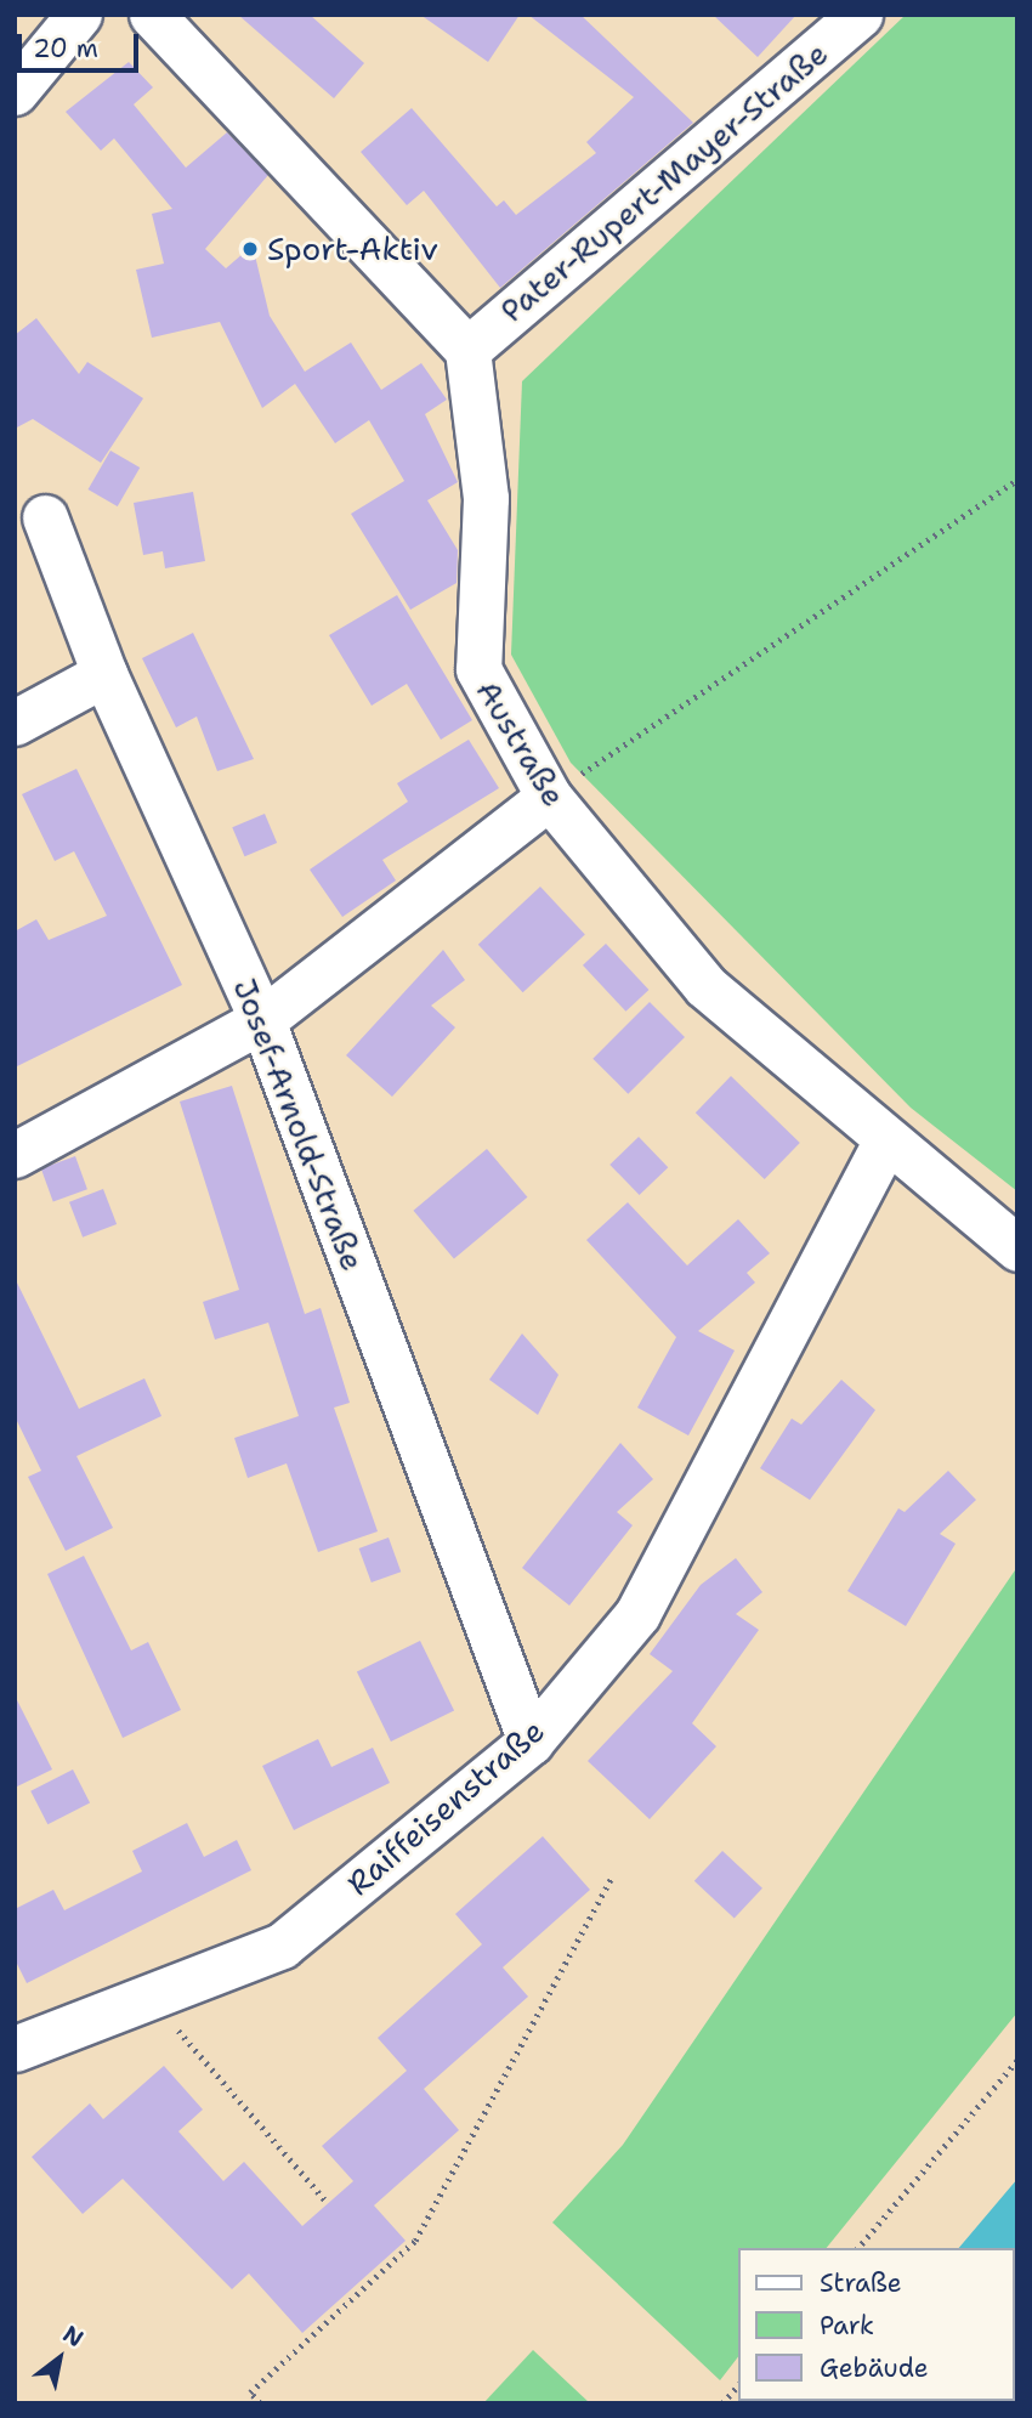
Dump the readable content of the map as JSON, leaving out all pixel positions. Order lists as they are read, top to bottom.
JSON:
{
  "streets": {
    "street": [
      "Pater-Rupert-Mayer-Straße",
      "Austraße",
      "Josef-Arnold-Straße",
      "Raiffeisenstraße"
    ]
  },
  "crossings": [
    ["Pater-Rupert-Mayer-Straße", "Austraße"],
    ["Austraße", "Raiffeisenstraße"],
    ["Josef-Arnold-Straße", "Raiffeisenstraße"]
  ],
  "places": ["Sport-Aktiv"],
  "legend": ["Straße", "Park", "Gebäude"],
  "scale_bar": "20 m",
  "north": "top right"
}
